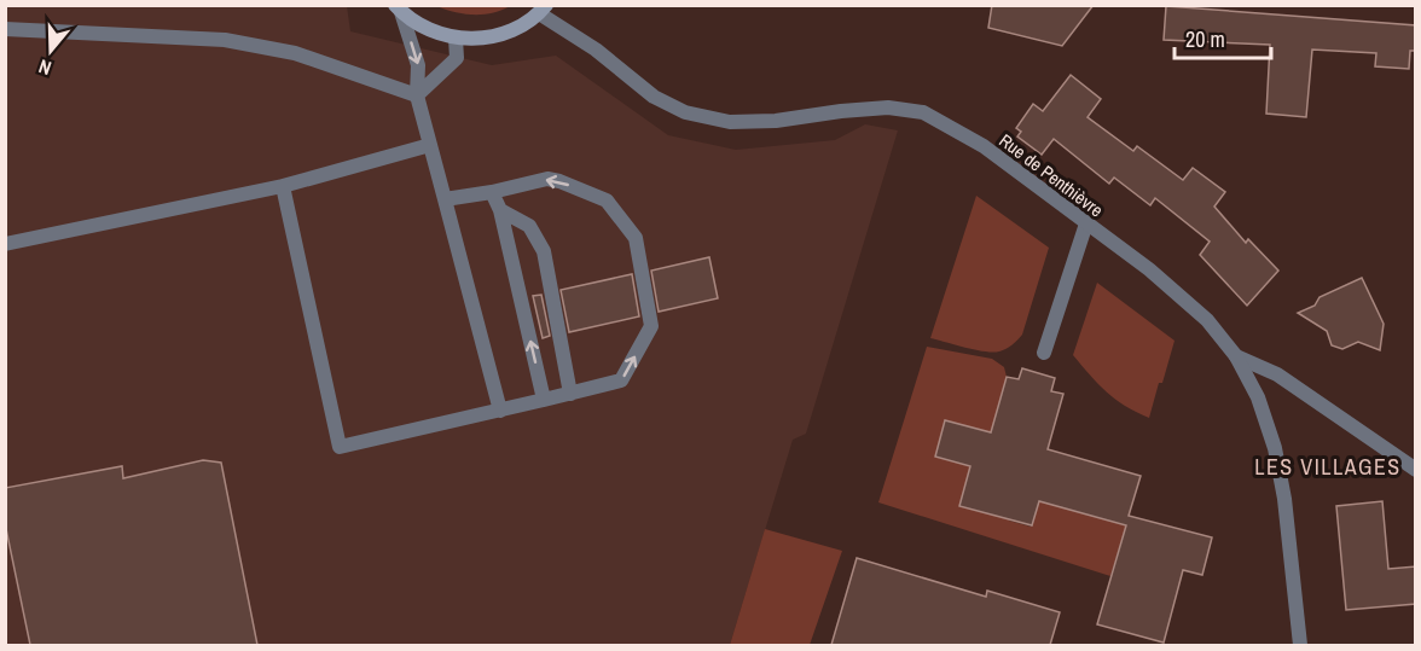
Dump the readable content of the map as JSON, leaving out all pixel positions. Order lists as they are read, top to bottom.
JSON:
{
  "streets": {
    "street": ["Rue de Penthièvre"]
  },
  "districts": ["LES VILLAGES"],
  "scale_bar": "20 m",
  "north": "bottom"
}
